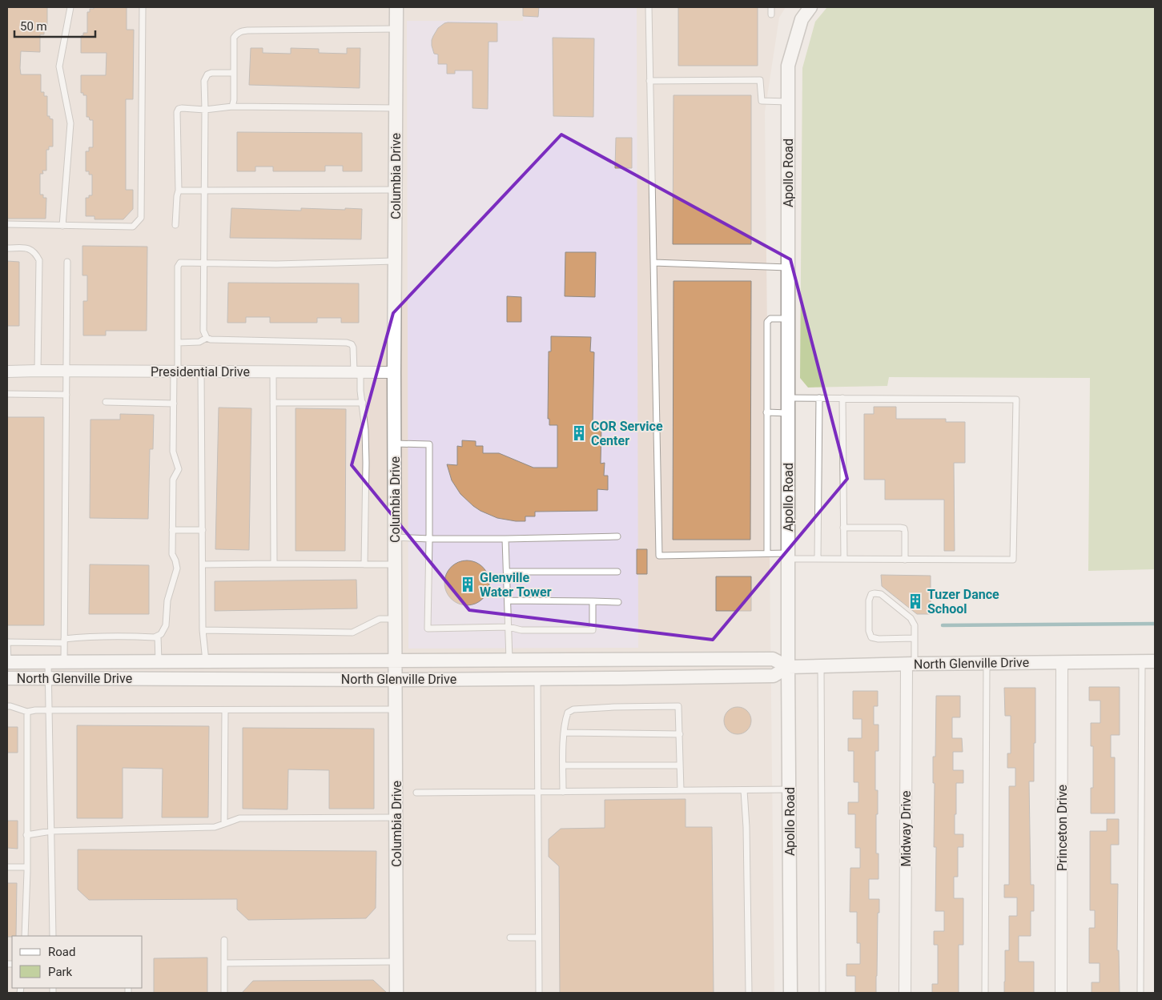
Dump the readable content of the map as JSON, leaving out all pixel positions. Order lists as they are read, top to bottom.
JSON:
{
  "streets": {
    "street": [
      "Apollo Road",
      "Columbia Drive",
      "Presidential Drive",
      "North Glenville Drive",
      "Princeton Drive",
      "Midway Drive"
    ]
  },
  "crossings": [
    ["Apollo Road", "North Glenville Drive"],
    ["Columbia Drive", "Presidential Drive"],
    ["Columbia Drive", "North Glenville Drive"],
    ["North Glenville Drive", "Princeton Drive"],
    ["North Glenville Drive", "Midway Drive"]
  ],
  "places": {
    "building": ["COR Service Center", "Glenville Water Tower", "Tuzer Dance School"]
  },
  "legend": ["Road", "Park"],
  "scale_bar": "50 m"
}
